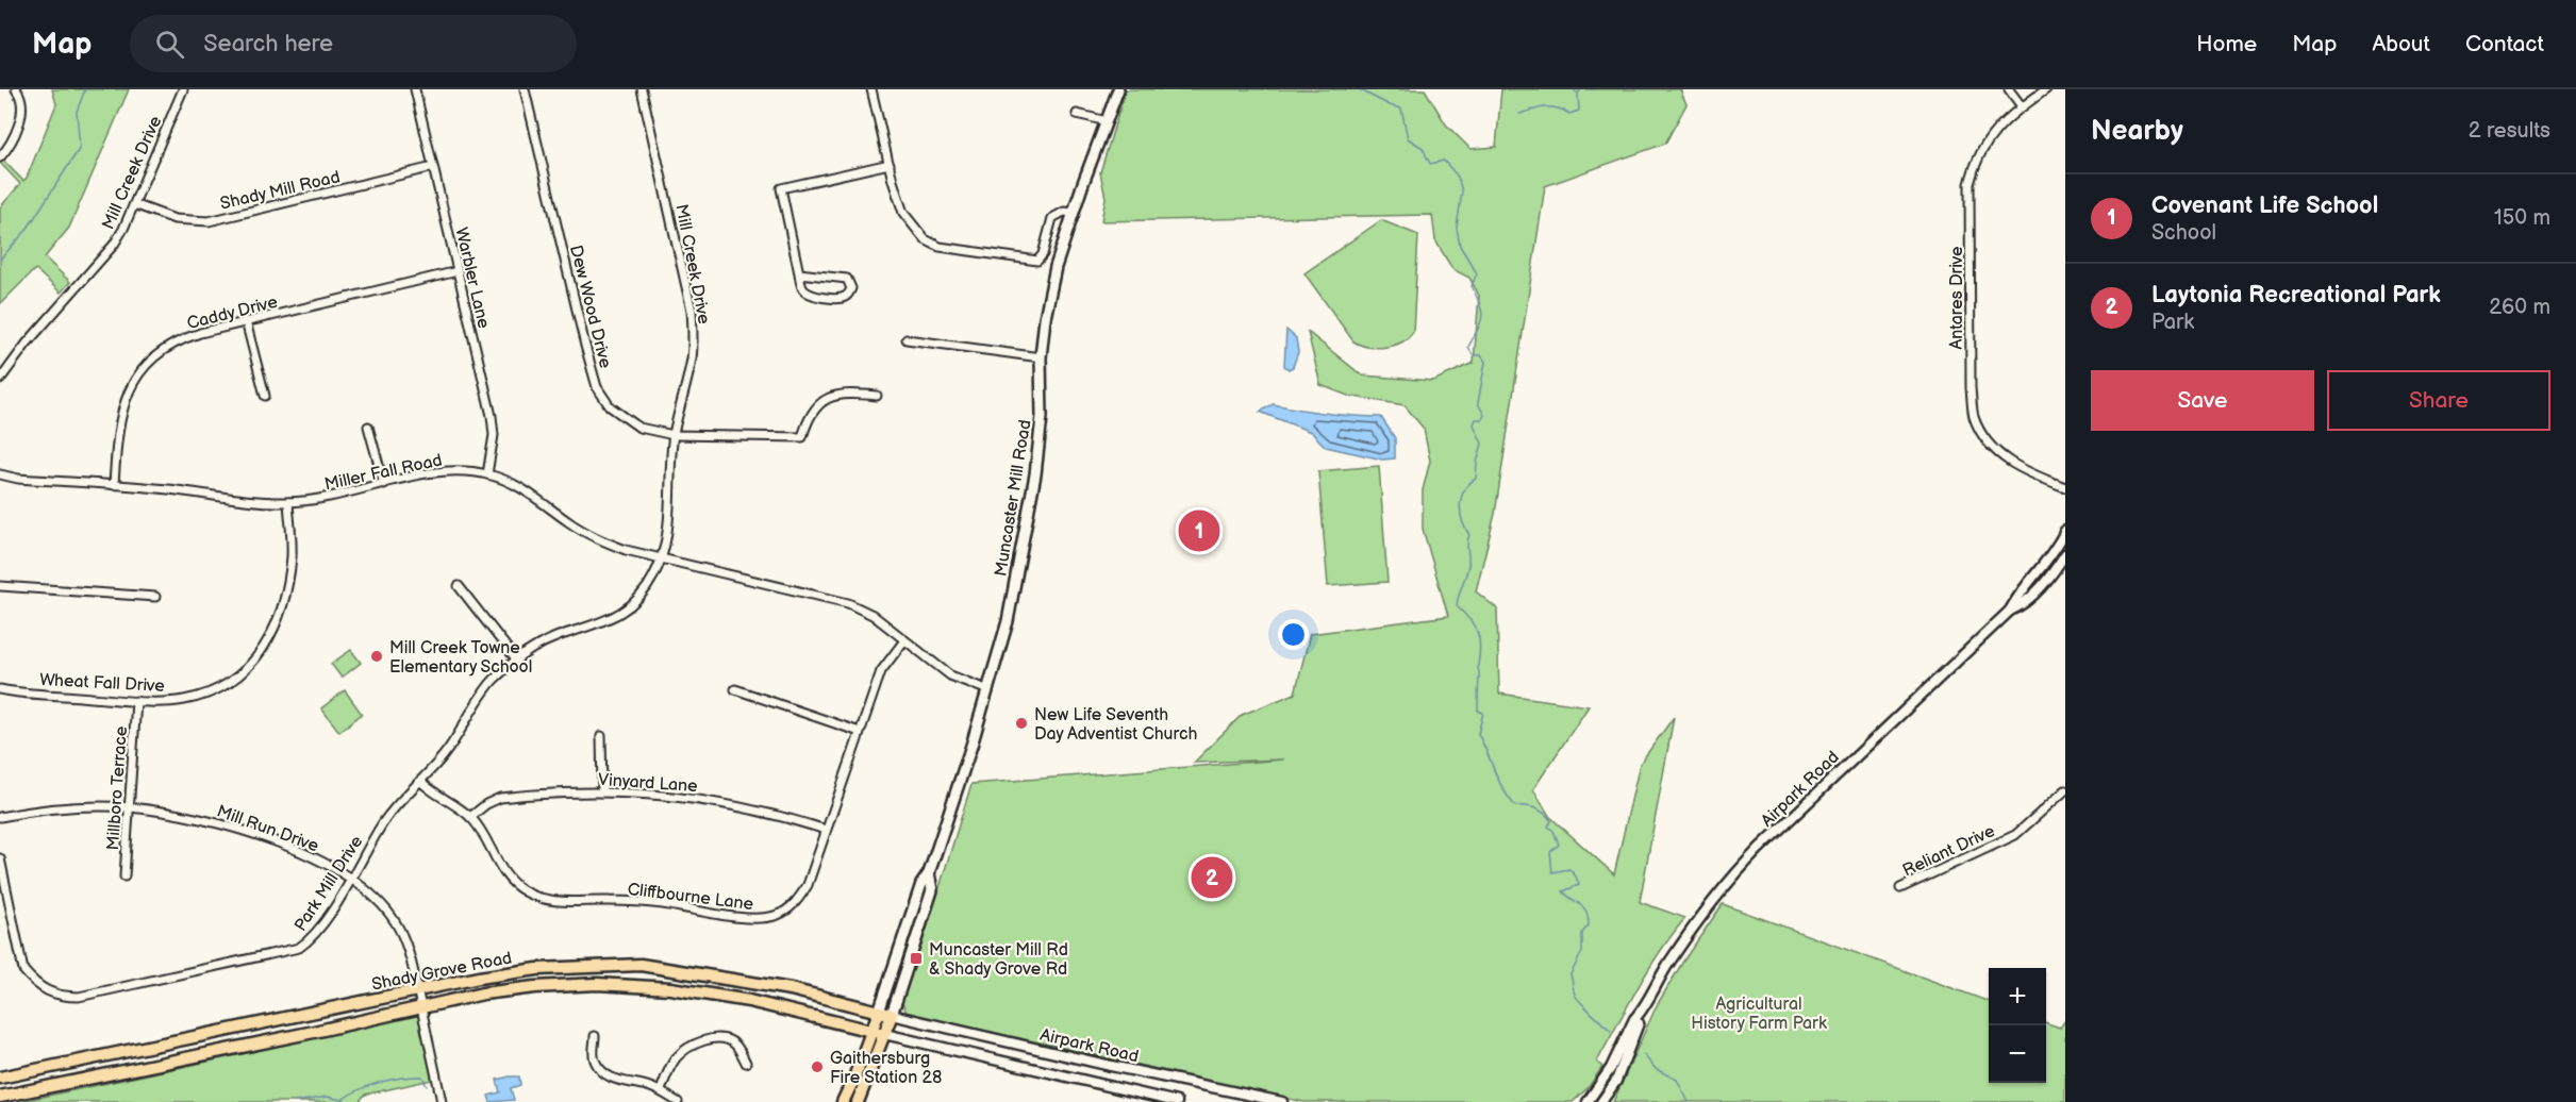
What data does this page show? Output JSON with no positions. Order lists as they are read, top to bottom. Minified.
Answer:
{"streets":{"main road":["Muncaster Mill Road","Shady Grove Road"],"street":["Mill Creek Drive","Shady Mill Road","Warbler Lane","Antares Drive","Dew Wood Drive","Caddy Drive","Miller Fall Road","Wheat Fall Drive","Vinyard Lane","Millboro Terrace","Airpark Road","Mill Run Drive","Reliant Drive","Park Mill Drive","Cliffbourne Lane"]},"crossings":[["Mill Creek Drive","Shady Mill Road"],["Mill Creek Drive","Dew Wood Drive"],["Mill Creek Drive","Miller Fall Road"],["Mill Creek Drive","Park Mill Drive"],["Shady Mill Road","Warbler Lane"],["Warbler Lane","Caddy Drive"],["Warbler Lane","Miller Fall Road"],["Caddy Drive","Miller Fall Road"],["Miller Fall Road","Muncaster Mill Road"],["Miller Fall Road","Wheat Fall Drive"],["Miller Fall Road","Park Mill Drive"],["Miller Fall Road","Cliffbourne Lane"],["Muncaster Mill Road","Airpark Road"],["Muncaster Mill Road","Shady Grove Road"],["Wheat Fall Drive","Millboro Terrace"],["Vinyard Lane","Cliffbourne Lane"],["Millboro Terrace","Mill Run Drive"],["Airpark Road","Shady Grove Road"],["Mill Run Drive","Park Mill Drive"],["Mill Run Drive","Shady Grove Road"],["Park Mill Drive","Cliffbourne Lane"]],"parks":["Agricultural History Farm Park"],"places":{"other":["Mill Creek Towne Elementary School","New Life Seventh Day Adventist Church","Gaithersburg Fire Station 28"],"transit":["Muncaster Mill Rd & Shady Grove Rd"]},"page":{"header":"Map","search":"Search here","nav":["Home","Map","About","Contact"],"heading":["Nearby","2 results"],"list":[{"mark":"1","name":"Covenant Life School","note":"School","value":"150 m"},{"mark":"2","name":"Laytonia Recreational Park","note":"Park","value":"260 m"}],"buttons":["Save","Share"],"pins":["1","2"],"map_buttons":["+","−"]}}
